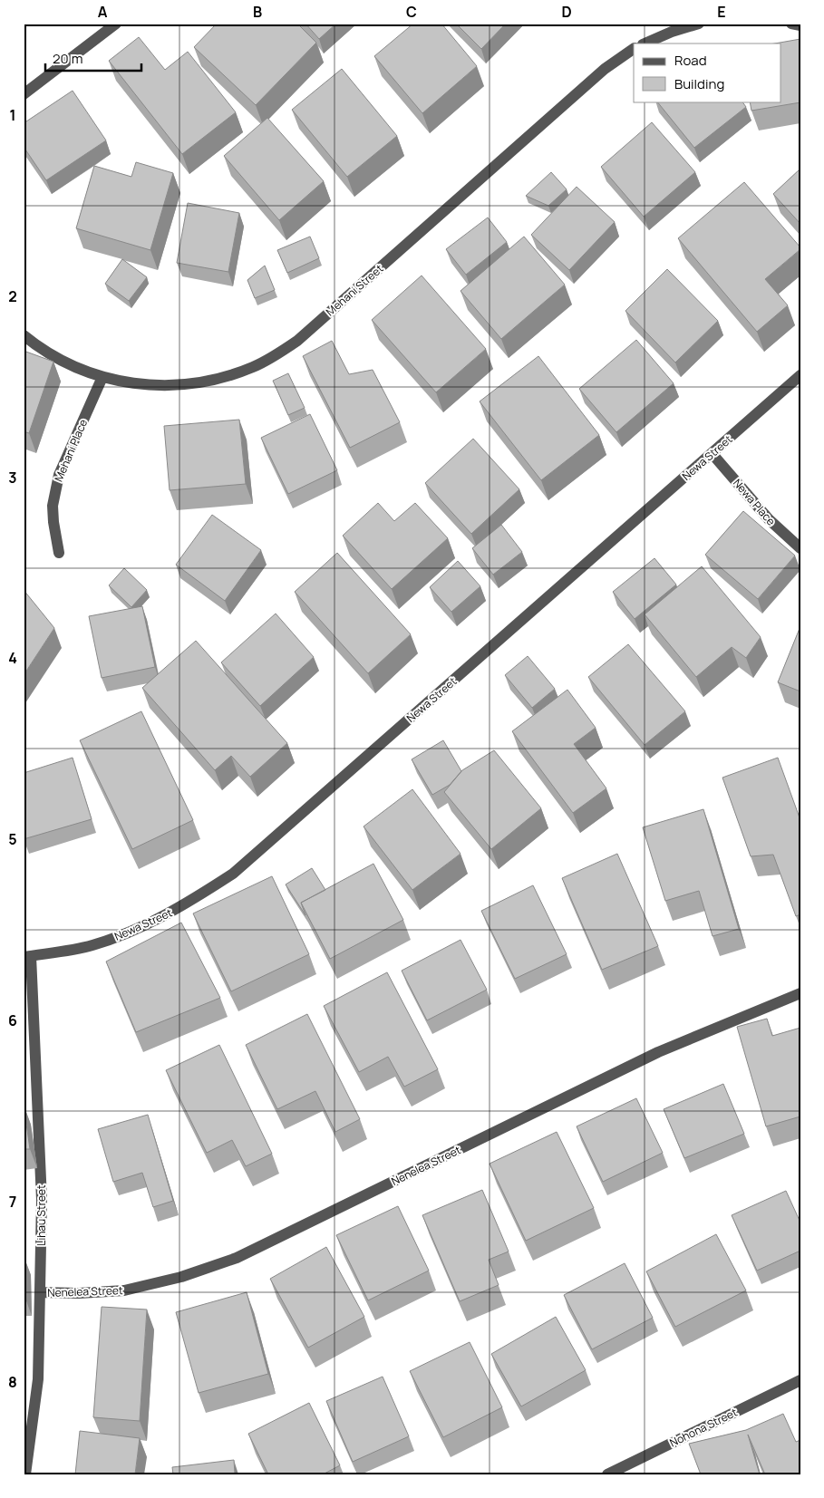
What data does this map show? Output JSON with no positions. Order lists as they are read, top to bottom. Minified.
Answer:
{"streets":{"street":["Mehani Street","Mehani Place","Newa Street","Newa Place","Nenelea Street","Lihau Street","Nohona Street"]},"crossings":[["Mehani Street","Mehani Place"],["Newa Street","Newa Place"],["Newa Street","Lihau Street"],["Nenelea Street","Lihau Street"]],"legend":["Road","Building"],"scale_bar":"20 m","grid":{"columns":["A","B","C","D","E"],"rows":["1","2","3","4","5","6","7","8"]}}
